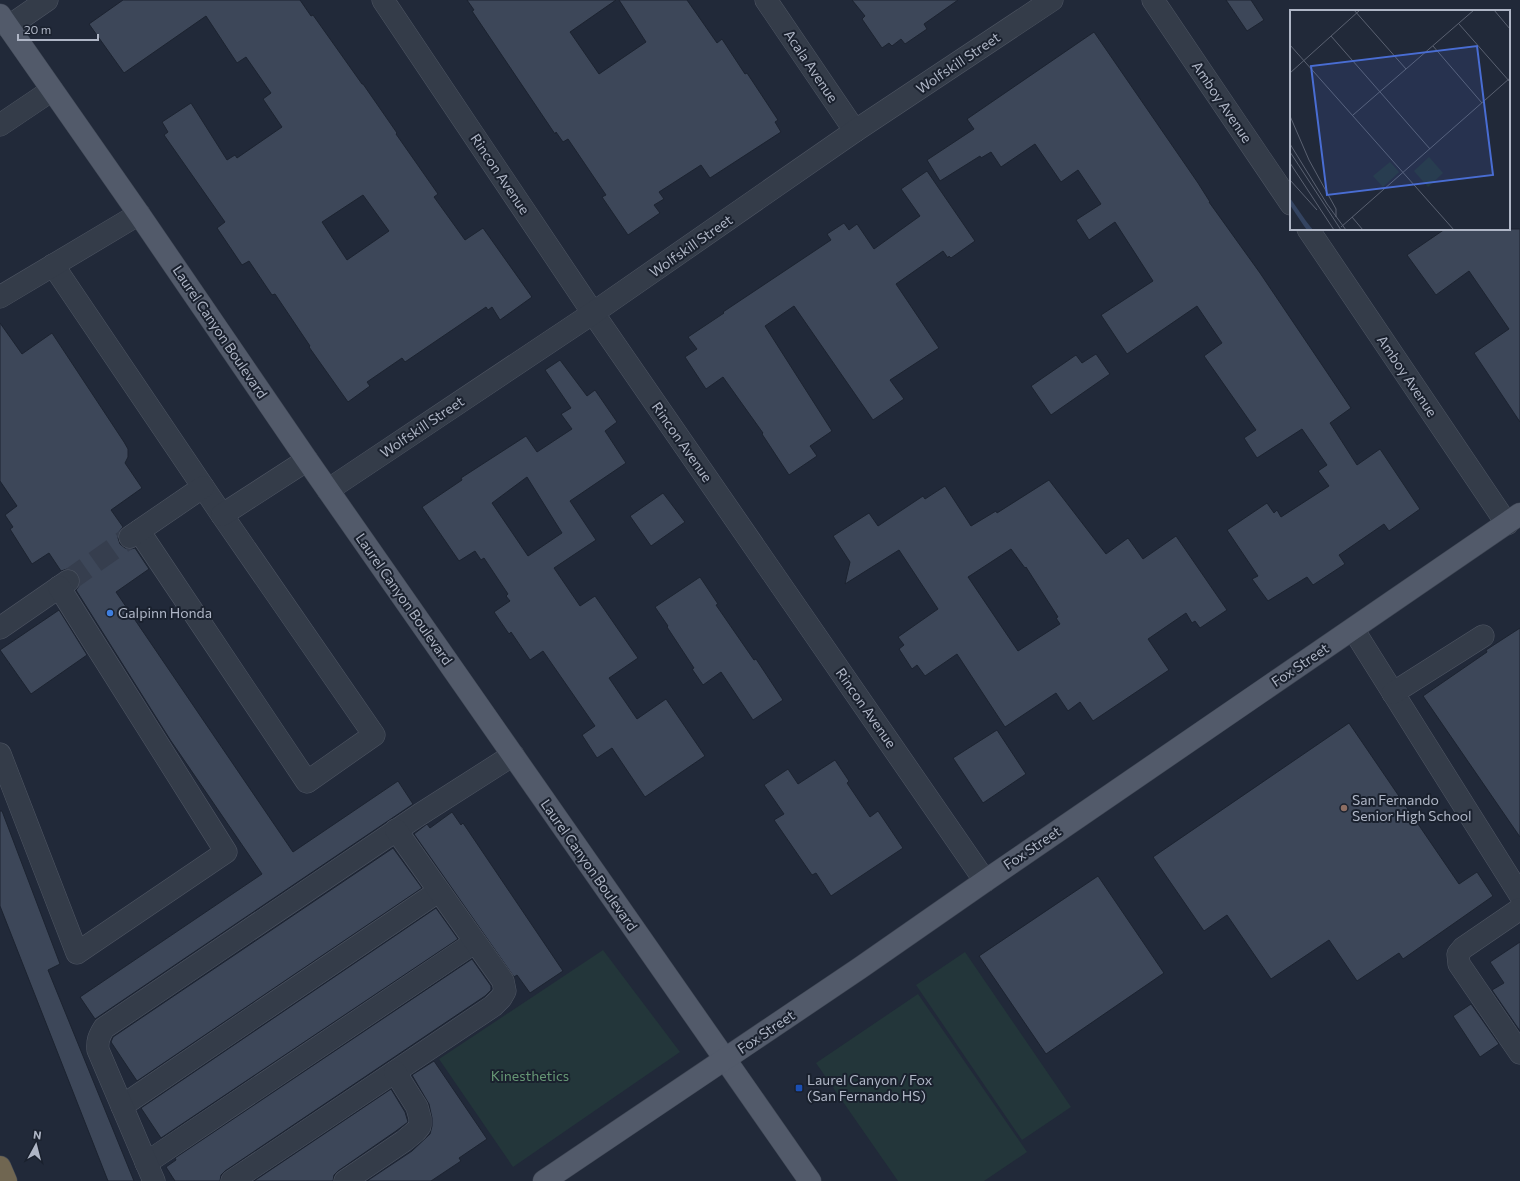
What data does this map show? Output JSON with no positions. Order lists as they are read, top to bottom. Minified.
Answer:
{"streets":{"main road":["Laurel Canyon Boulevard","Fox Street"],"street":["Wolfskill Street","Acala Avenue","Amboy Avenue","Rincon Avenue"]},"crossings":[["Wolfskill Street","Acala Avenue"],["Wolfskill Street","Rincon Avenue"],["Wolfskill Street","Laurel Canyon Boulevard"],["Amboy Avenue","Fox Street"],["Rincon Avenue","Fox Street"],["Laurel Canyon Boulevard","Fox Street"]],"parks":["Kinesthetics"],"places":{"other":["Galpinn Honda","San Fernando Senior High School"],"transit":["Laurel Canyon / Fox (San Fernando HS)"]},"scale_bar":"20 m","north":"top"}
